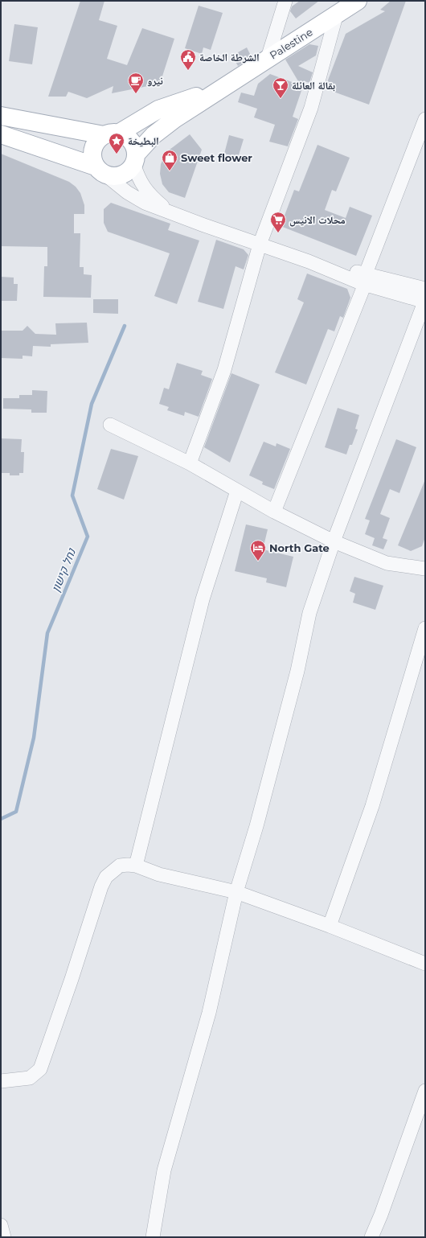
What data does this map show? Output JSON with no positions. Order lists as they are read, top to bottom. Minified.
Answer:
{"streets":{"main road":["Palestine"]},"water":["נחל קישון"],"places":{"public building":["الشرطة الخاصة"],"cafe":["نيرو"],"bar":["بقالة العائلة"],"place":["البطيخة"],"shop":["Sweet flower"],"supermarket":["محلات الانيس"],"hotel":["North Gate"]}}
